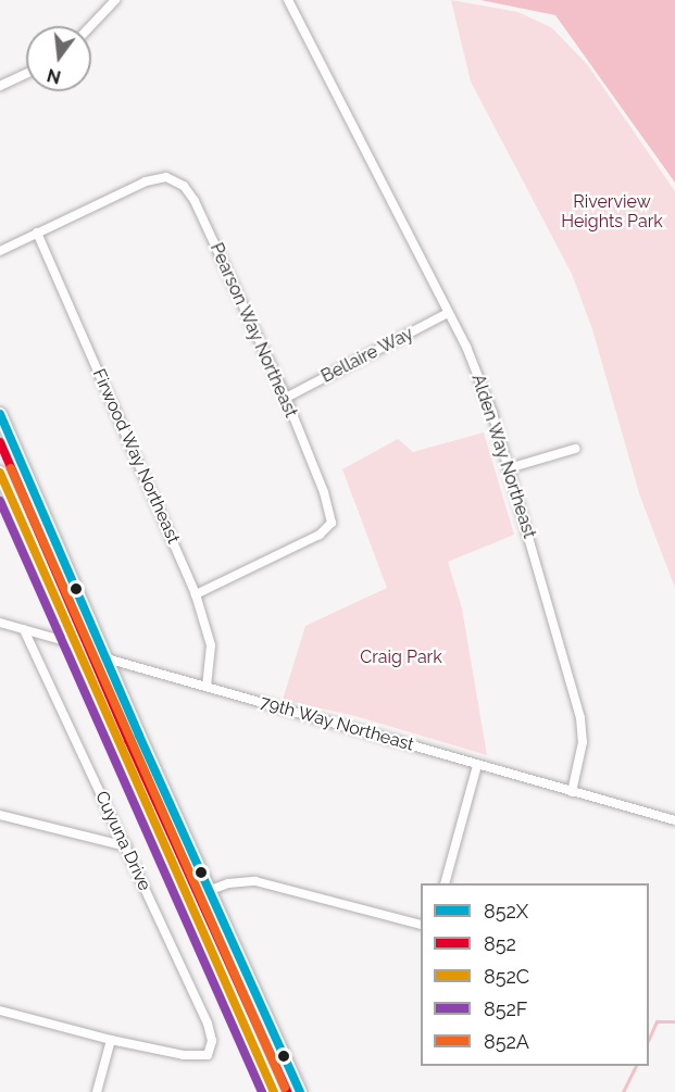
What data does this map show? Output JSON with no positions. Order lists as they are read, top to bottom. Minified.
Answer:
{"streets":{"street":["Pearson Way Northeast","Bellaire Way","Firwood Way Northeast","Alden Way Northeast","79th Way Northeast","Cuyuna Drive"]},"crossings":[["Pearson Way Northeast","Bellaire Way"],["Pearson Way Northeast","Firwood Way Northeast"],["Bellaire Way","Alden Way Northeast"],["Firwood Way Northeast","79th Way Northeast"],["Alden Way Northeast","79th Way Northeast"],["79th Way Northeast","Cuyuna Drive"]],"parks":["Riverview Heights Park","Craig Park"],"lines":["transit line 852X","transit line 852","transit line 852A","transit line 852C","transit line 852F"],"legend":["852X","852","852C","852F","852A"],"north":"bottom"}
